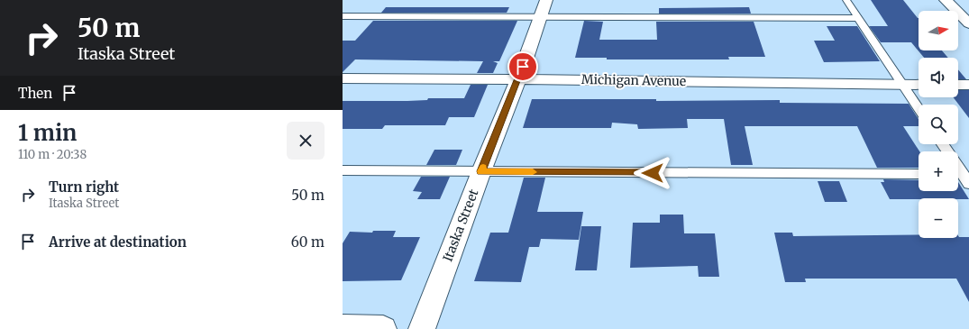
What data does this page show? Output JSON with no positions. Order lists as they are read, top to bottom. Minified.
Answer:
{"streets":{"street":["Michigan Avenue","Itaska Street"]},"crossings":[["Michigan Avenue","Itaska Street"]],"north":"right","page":{"turn":["50 m","Itaska Street"],"map_buttons":["+","−"],"then":"Then","heading":["1 min","110 m · 20:38"],"list":[{"name":"Turn right","note":"Itaska Street","value":"50 m"},{"name":"Arrive at destination","value":"60 m"}]}}
